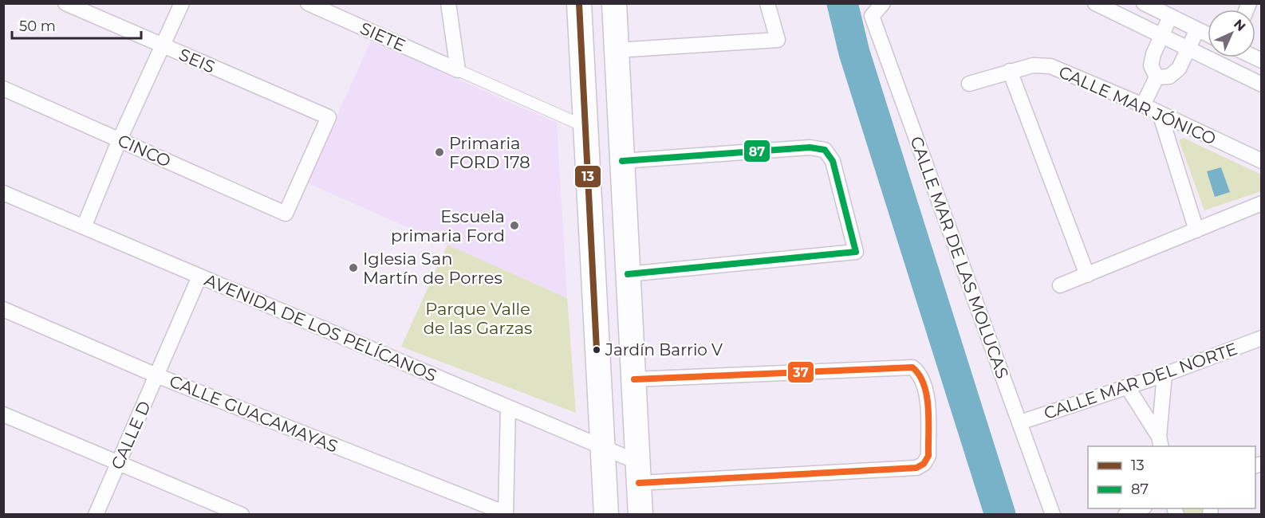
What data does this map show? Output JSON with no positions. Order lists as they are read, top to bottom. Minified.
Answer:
{"streets":{"street":["SIETE","SEIS","CALLE MAR JÓNICO","CINCO","CALLE MAR DE LAS MOLUCAS","AVENIDA DE LOS PELÍCANOS","CALLE MAR DEL NORTE","CALLE GUACAMAYAS","CALLE D"]},"crossings":[["SEIS","CINCO"],["CALLE MAR DE LAS MOLUCAS","CALLE MAR DEL NORTE"],["AVENIDA DE LOS PELÍCANOS","CALLE D"],["CALLE GUACAMAYAS","CALLE D"]],"parks":["Parque Valle de las Garzas"],"places":["Primaria FORD 178","Escuela primaria Ford","Iglesia San Martín de Porres","Jardín Barrio V"],"lines":["transit line 13","transit line 87","transit line 37"],"legend":["13","87"],"scale_bar":"50 m","north":"top right"}
